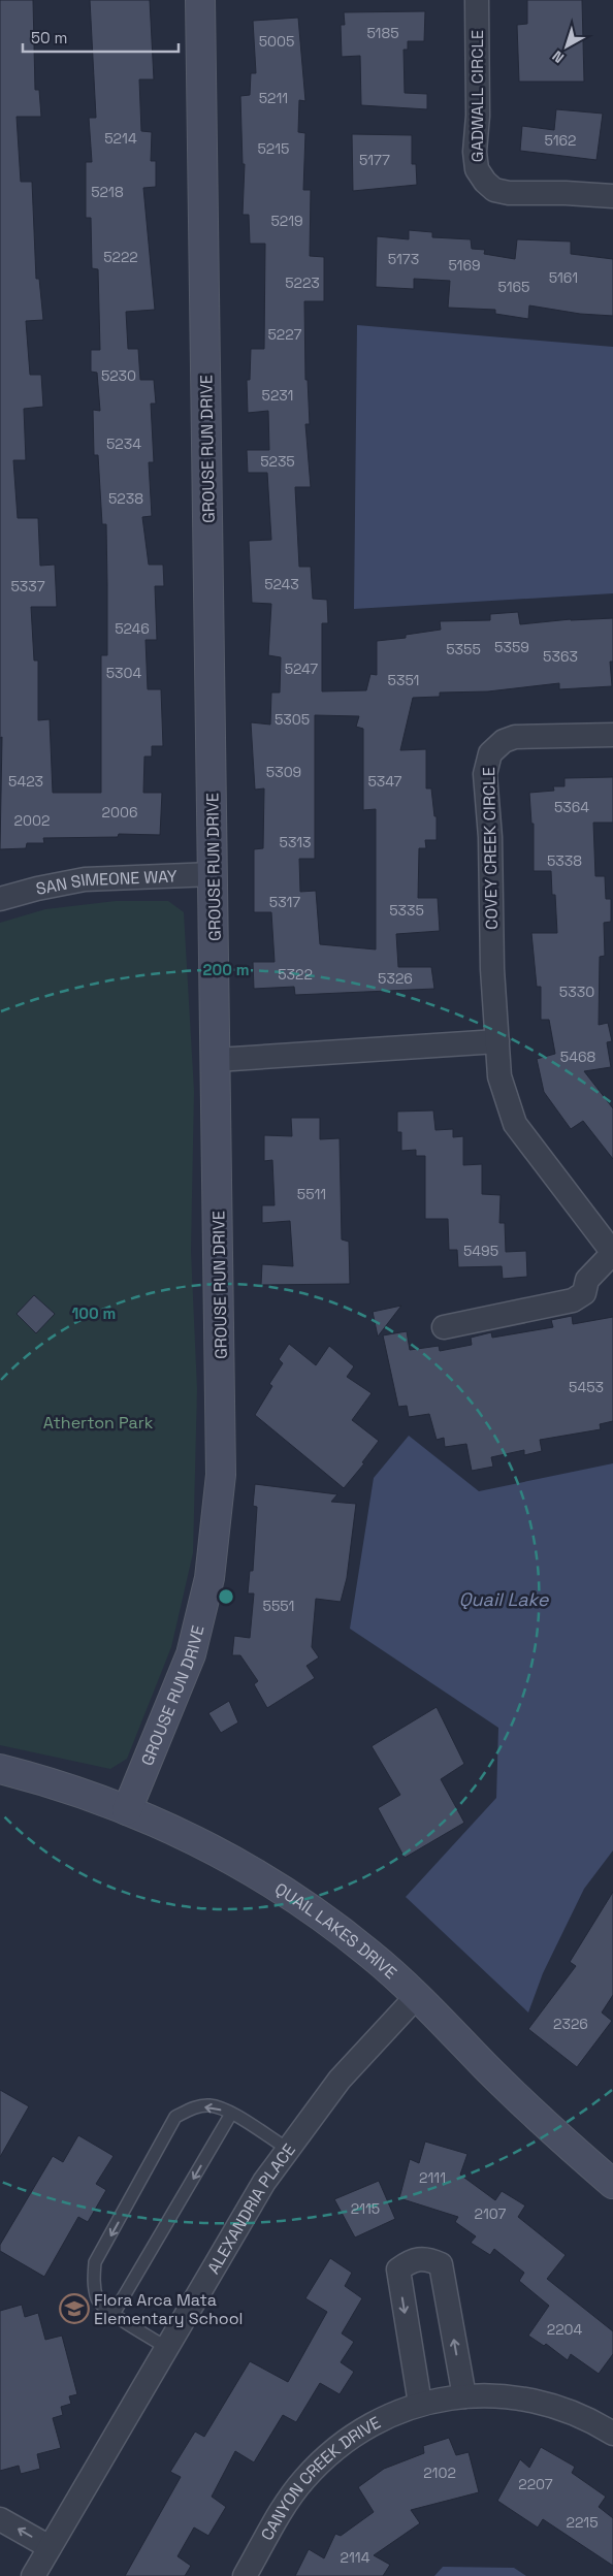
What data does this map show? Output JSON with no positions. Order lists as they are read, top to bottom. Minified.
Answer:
{"streets":{"street":["GADWALL CIRCLE","GROUSE RUN DRIVE","COVEY CREEK CIRCLE","SAN SIMEONE WAY","QUAIL LAKES DRIVE","ALEXANDRIA PLACE","CANYON CREEK DRIVE"]},"crossings":[["GROUSE RUN DRIVE","SAN SIMEONE WAY"],["GROUSE RUN DRIVE","QUAIL LAKES DRIVE"],["QUAIL LAKES DRIVE","ALEXANDRIA PLACE"]],"water":["Quail Lake"],"parks":["Atherton Park"],"places":{"school or university":["Flora Arca Mata Elementary School"]},"house_numbers":["5185","5005","5211","5214","5162","5215","5177","5218","5219","5222","5173","5169","5161","5223","5165","5227","5230","5231","5234","5235","5238","5243","5337","5246","5359","5355","5363","5247","5304","5351","5305","5309","5423","5347","5364","2006","2002","5313","5338","5317","5335","5322","5326","5330","5468","5511","5495","5453","5551","2326","2111","2115","2107","2204","2102","2207","2215","2114"],"scale_bar":"50 m","north":"bottom left","rings":["200 m","100 m"]}
